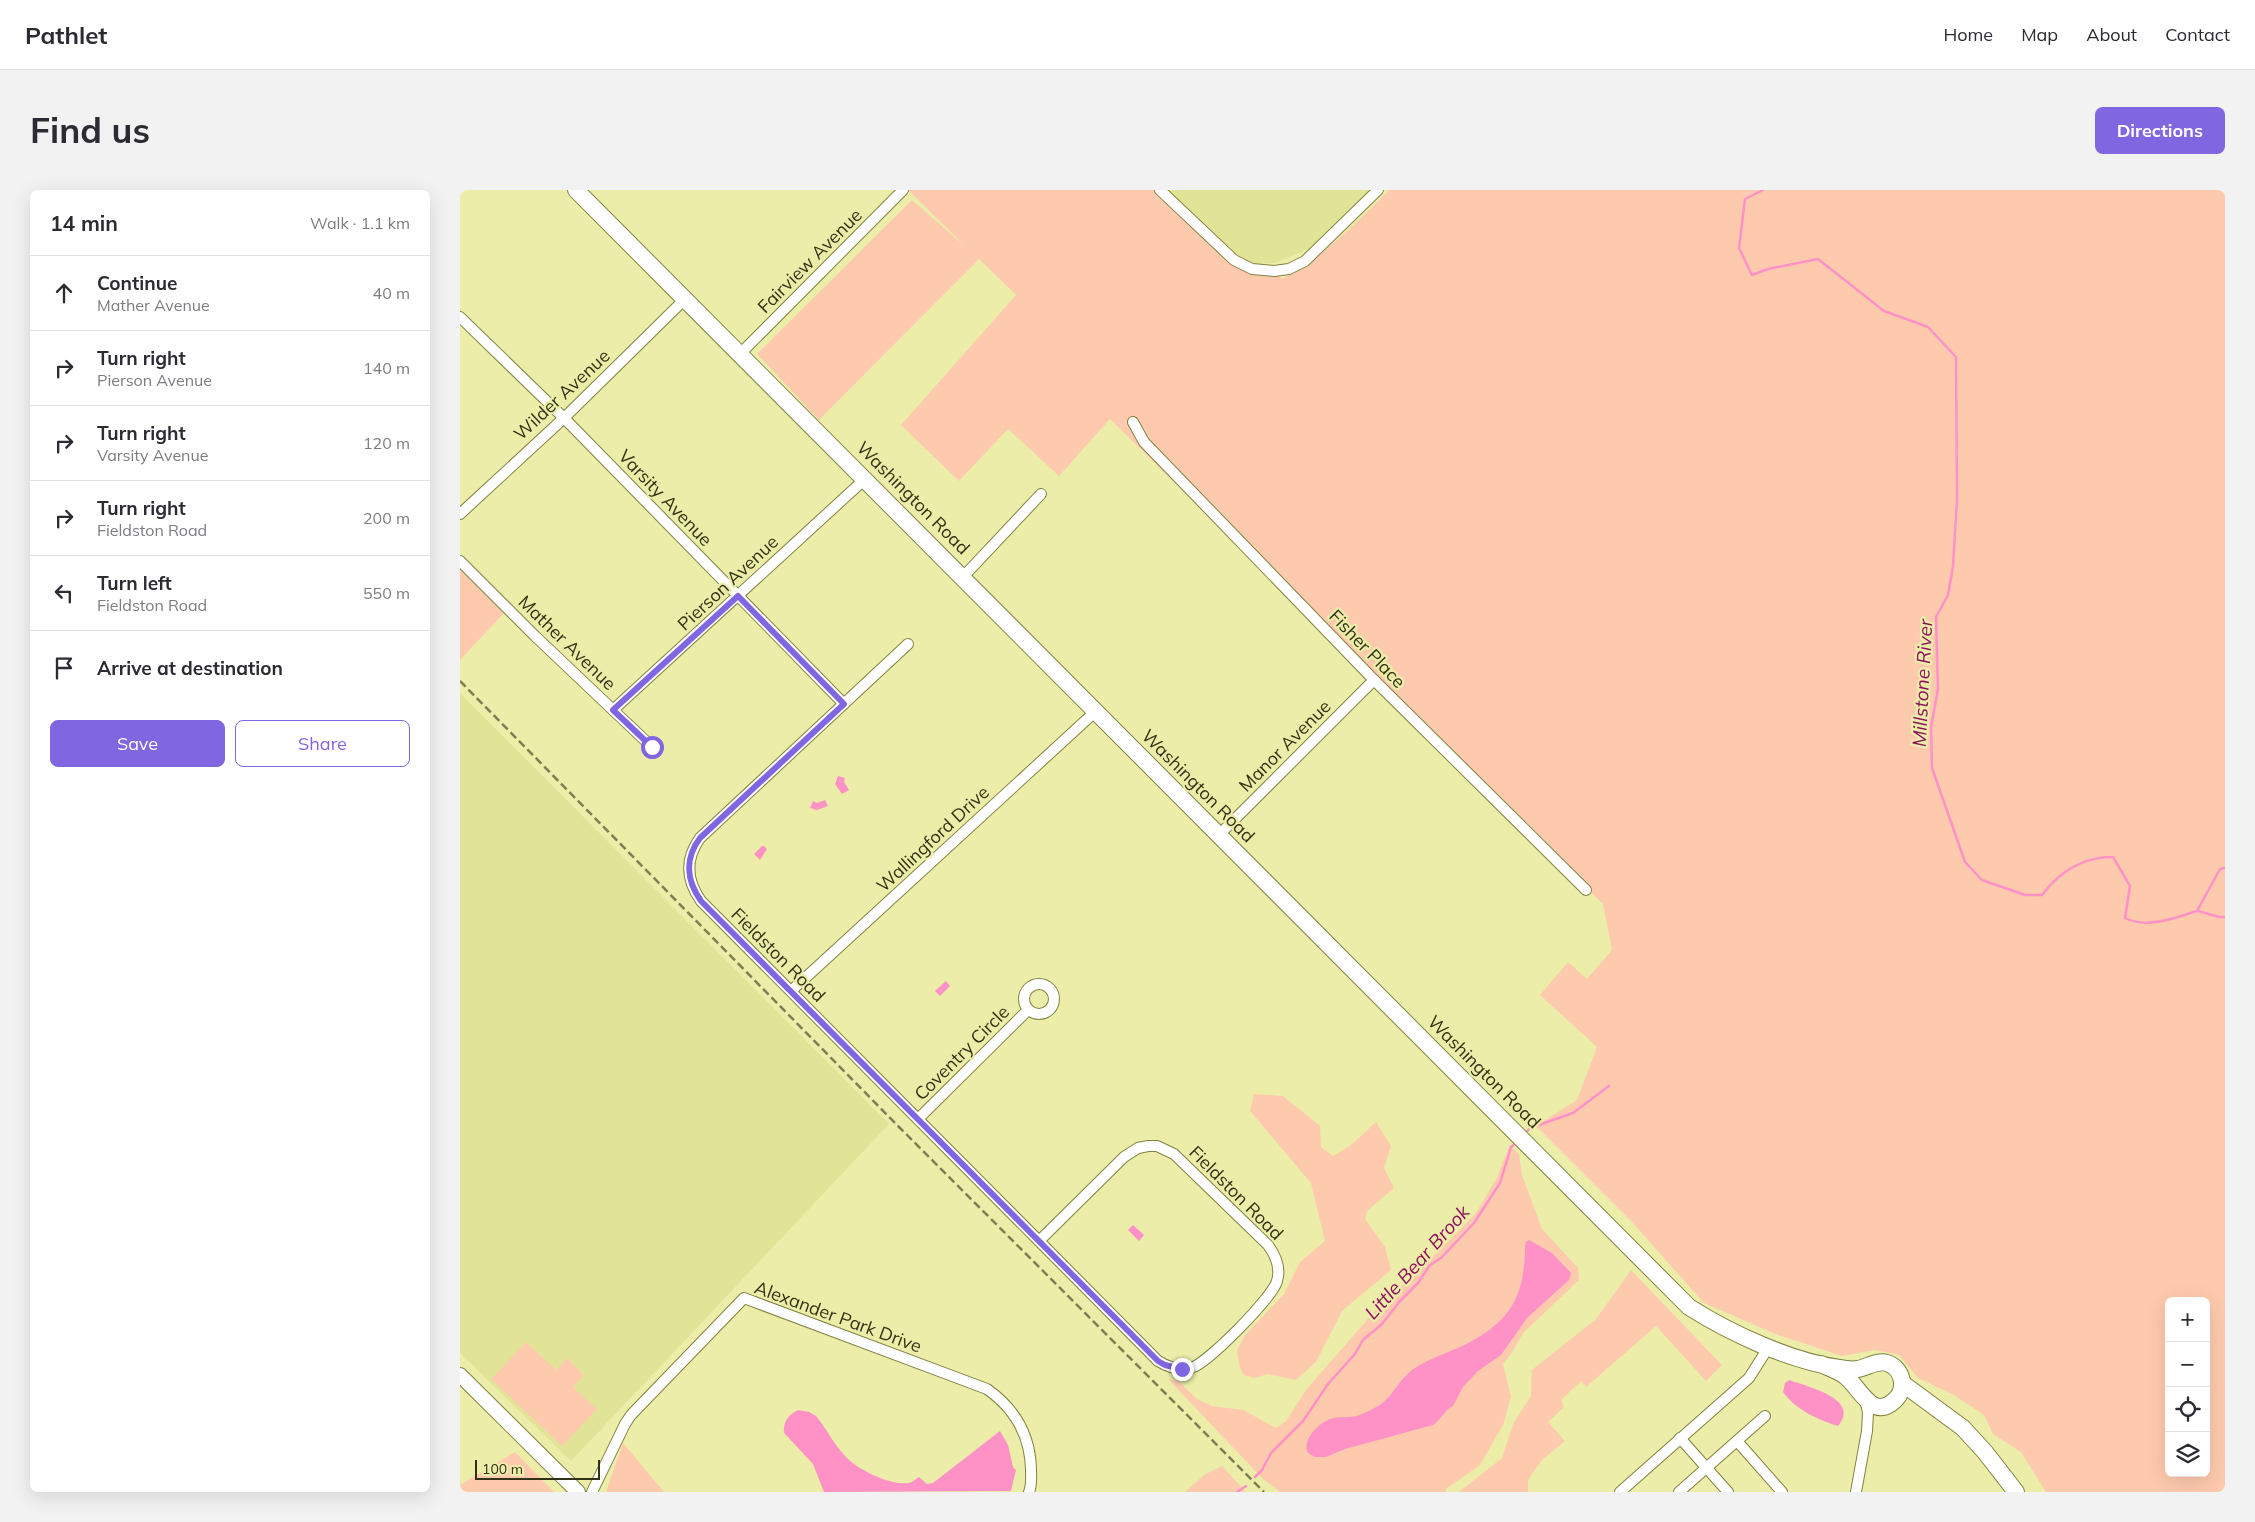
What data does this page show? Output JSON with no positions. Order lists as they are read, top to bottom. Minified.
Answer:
{"streets":{"main road":["Washington Road"],"street":["Fairview Avenue","Wilder Avenue","Varsity Avenue","Pierson Avenue","Mather Avenue","Fisher Place","Manor Avenue","Wallingford Drive","Fieldston Road","Coventry Circle","Alexander Park Drive"]},"crossings":[["Fairview Avenue","Washington Road"],["Wilder Avenue","Varsity Avenue"],["Wilder Avenue","Washington Road"],["Varsity Avenue","Pierson Avenue"],["Varsity Avenue","Fieldston Road"],["Washington Road","Pierson Avenue"],["Washington Road","Manor Avenue"],["Washington Road","Wallingford Drive"],["Pierson Avenue","Mather Avenue"],["Fisher Place","Manor Avenue"],["Wallingford Drive","Fieldston Road"],["Fieldston Road","Coventry Circle"]],"water":["Millstone River","Little Bear Brook"],"scale_bar":"100 m","page":{"header":"Pathlet","nav":["Home","Map","About","Contact"],"buttons":["Directions",["Save","Share"]],"title":"Find us","heading":["14 min","Walk · 1.1 km"],"list":[["Continue","Mather Avenue","40 m"],["Turn right","Pierson Avenue","140 m"],["Turn right","Varsity Avenue","120 m"],["Turn right","Fieldston Road","200 m"],["Turn left","Fieldston Road","550 m"],"Arrive at destination"],"map_buttons":["+","−"],"scale":"100 m"}}
